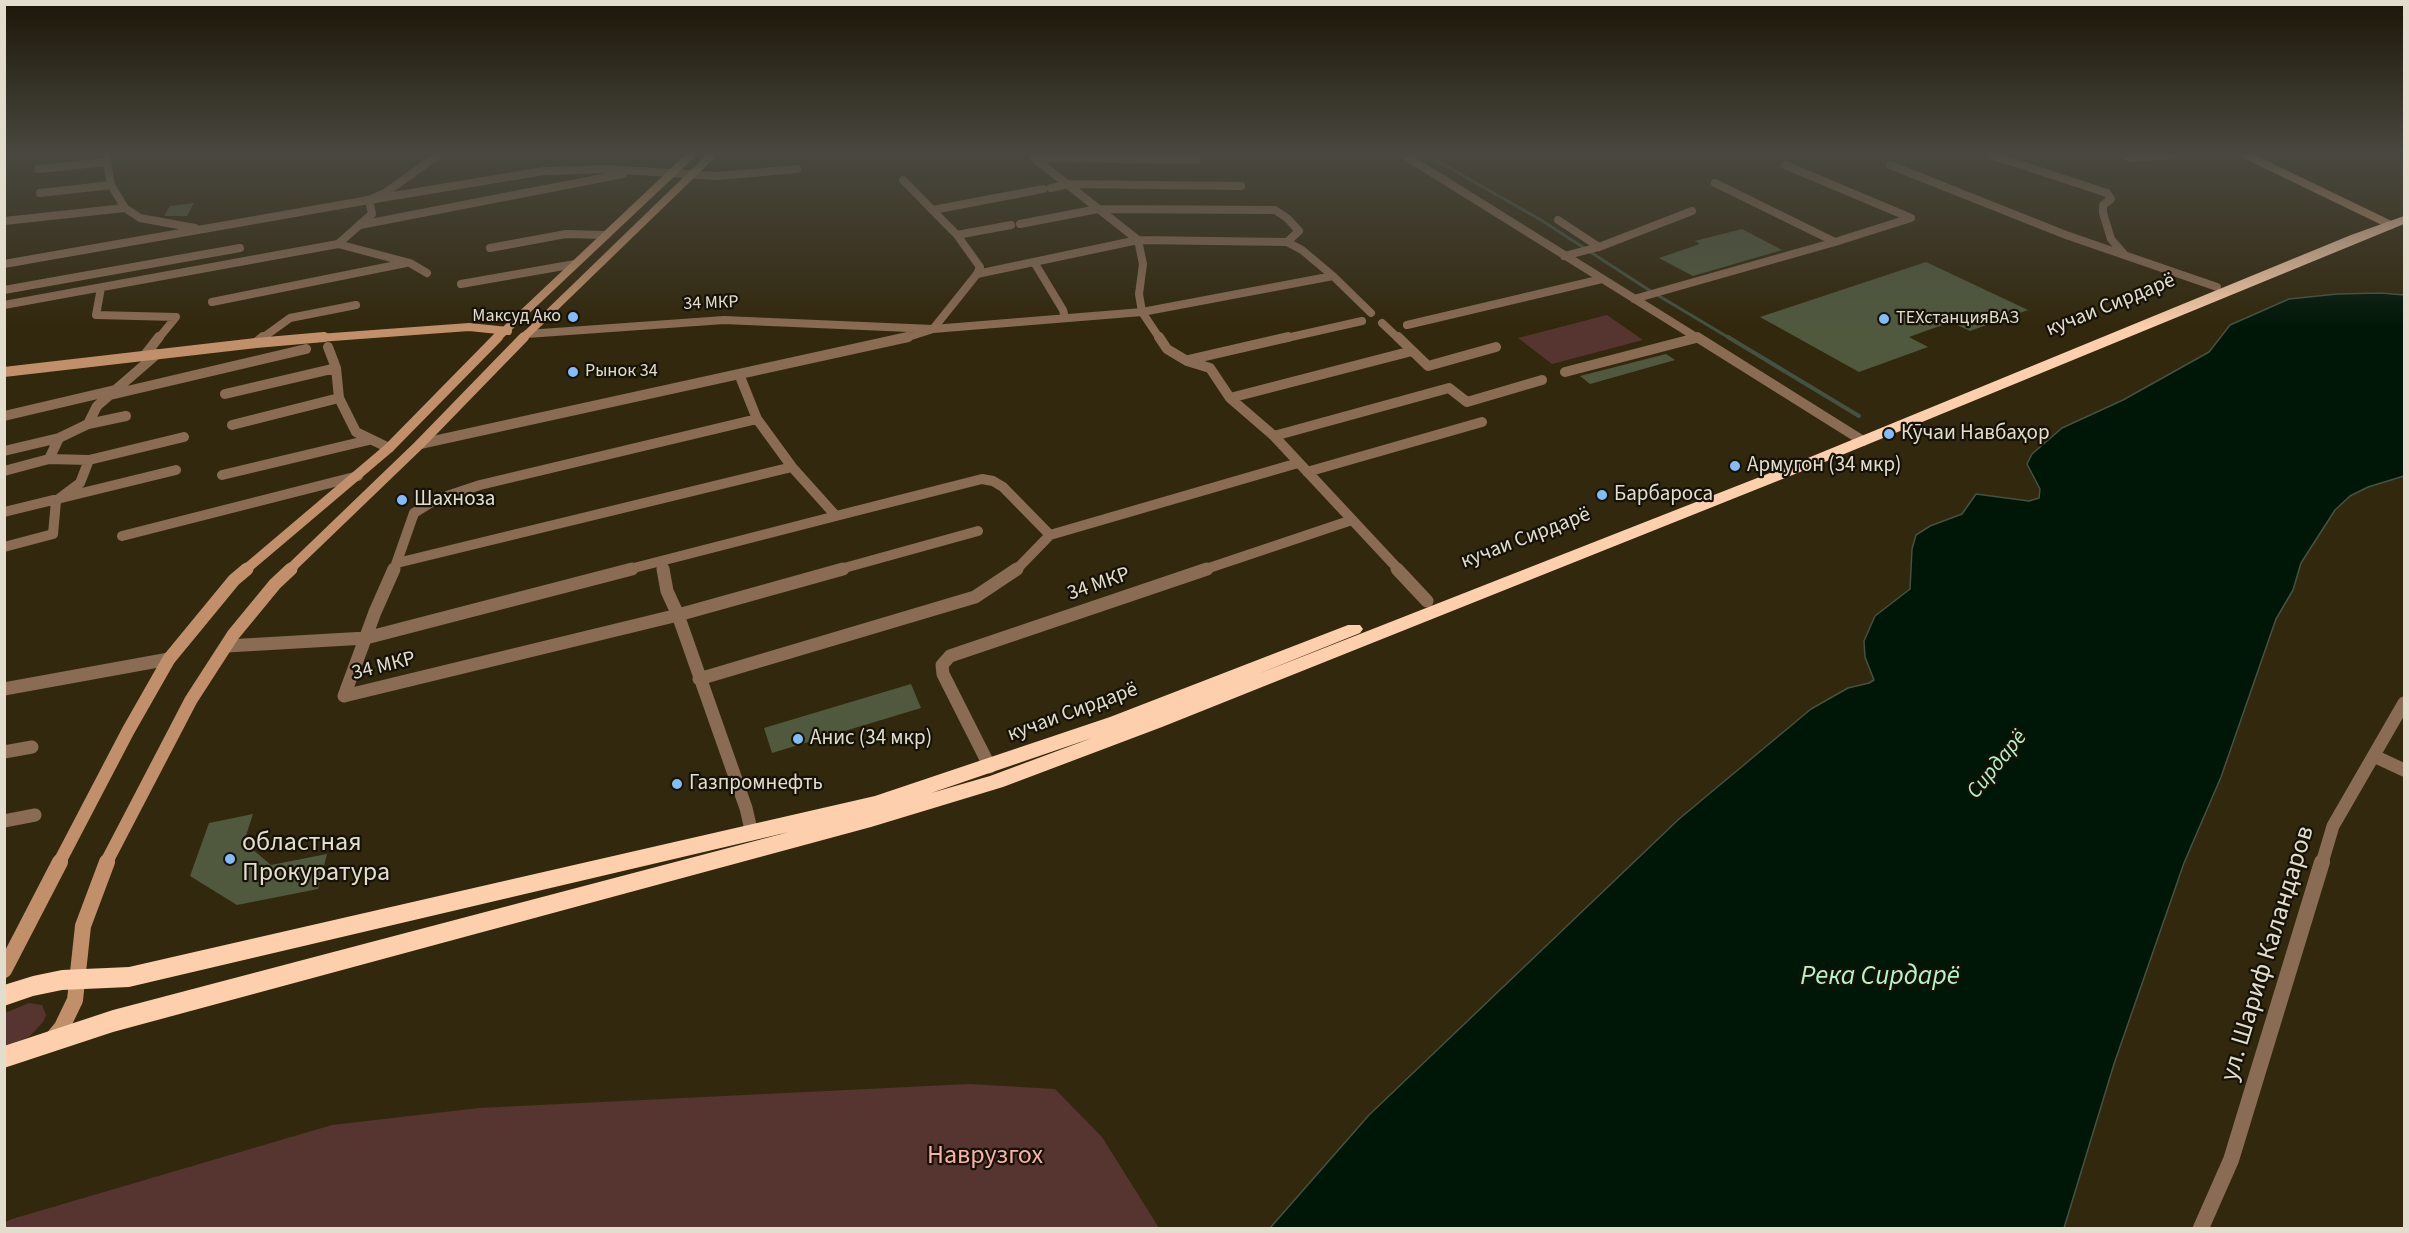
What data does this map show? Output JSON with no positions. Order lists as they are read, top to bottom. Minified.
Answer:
{"streets":{"highway":["кучаи Сирдарё"],"street":["34 МКР","ул. Шариф Каландаров"]},"crossings":[["34 МКР","кучаи Сирдарё"]],"water":["Сирдарё","Река Сирдарё"],"parks":["Наврузгох"],"places":["Максуд Ако","ТЕХстанцияВАЗ","Рынок 34","Кӯчаи Навбаҳор","Армугон (34 мкр)","Барбароса","Шахноза","Анис (34 мкр)","Газпромнефть","областная Прокуратура"]}
